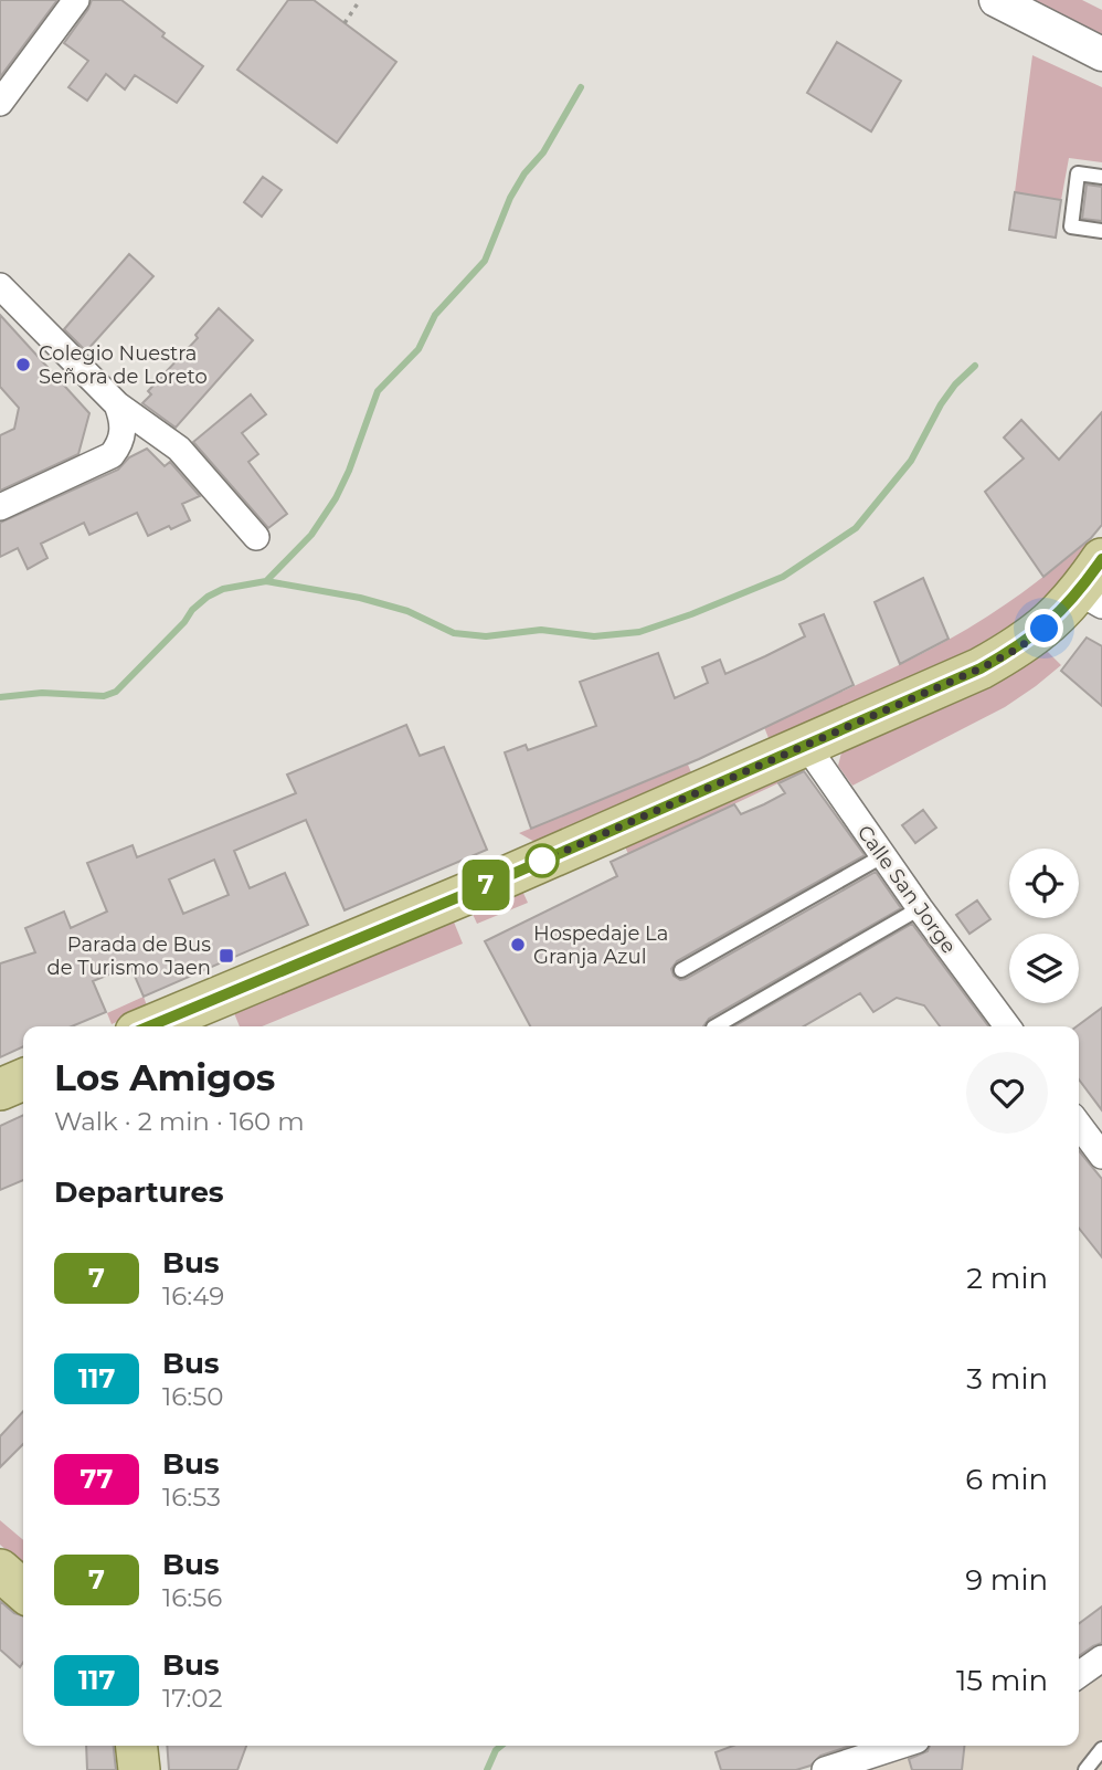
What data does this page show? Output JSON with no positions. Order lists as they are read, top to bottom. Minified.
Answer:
{"streets":{"street":["Calle San Jorge"]},"places":{"other":["Colegio Nuestra Señora de Loreto","Hospedaje La Granja Azul"],"transit":["Parada de Bus de Turismo Jaen"]},"lines":["bus line 7"],"page":{"on_map":"7","heading":[["Los Amigos","Walk · 2 min · 160 m"],"Departures"],"list":[{"mark":"7","name":"Bus","note":"16:49","value":"2 min"},{"mark":"117","name":"Bus","note":"16:50","value":"3 min"},{"mark":"77","name":"Bus","note":"16:53","value":"6 min"},{"mark":"7","name":"Bus","note":"16:56","value":"9 min"},{"mark":"117","name":"Bus","note":"17:02","value":"15 min"}]}}
